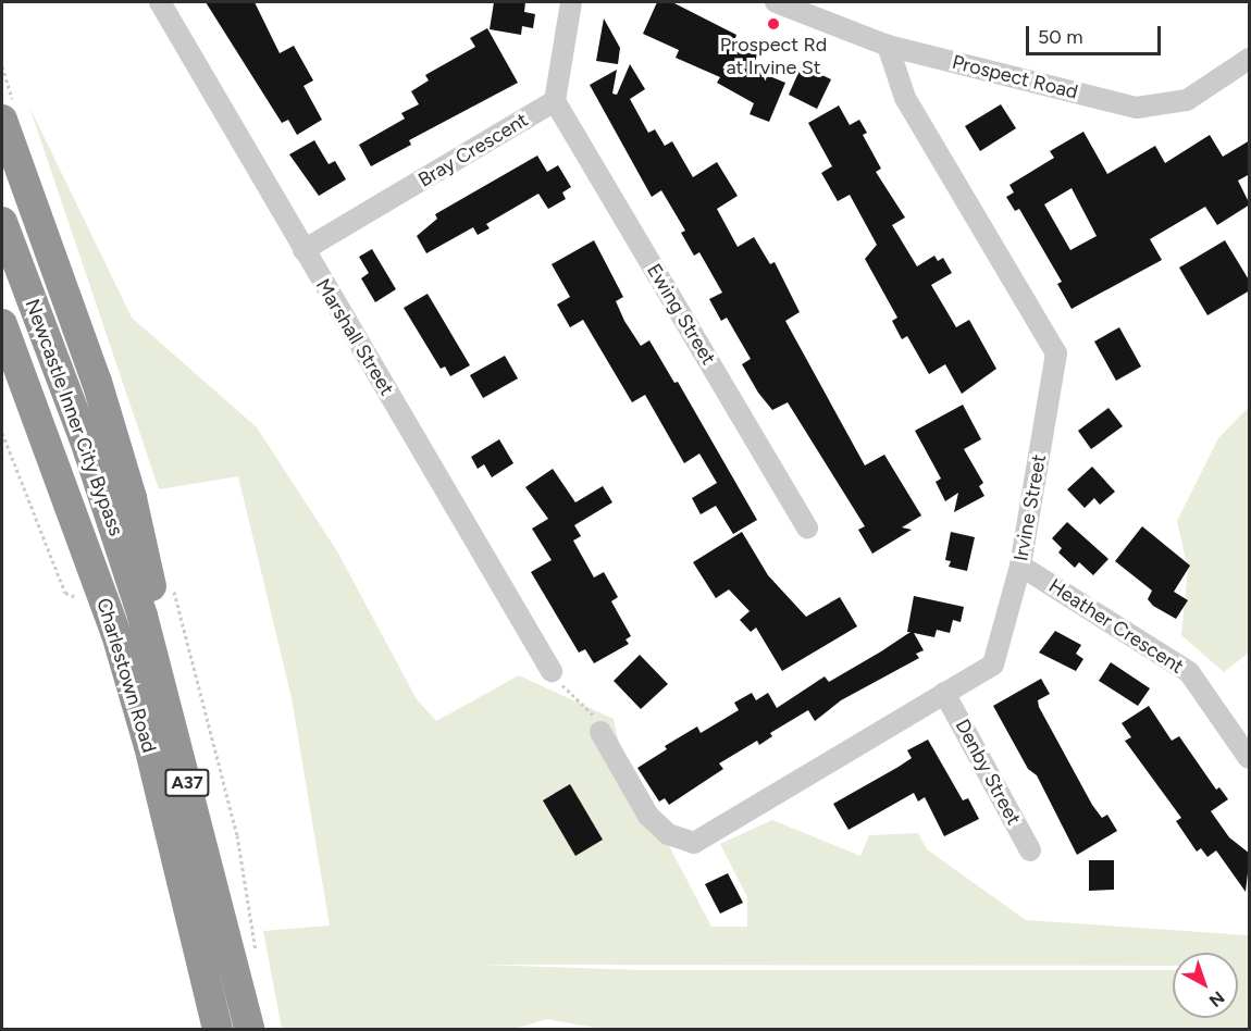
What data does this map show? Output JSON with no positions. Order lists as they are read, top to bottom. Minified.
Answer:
{"streets":{"highway":["Newcastle Inner City Bypass","Charlestown Road","A37"],"street":["Prospect Road","Bray Crescent","Ewing Street","Marshall Street","Irvine Street","Heather Crescent","Denby Street"]},"crossings":[["Prospect Road","Irvine Street"],["Bray Crescent","Ewing Street"],["Bray Crescent","Marshall Street"],["Newcastle Inner City Bypass","Charlestown Road"],["Irvine Street","Heather Crescent"],["Irvine Street","Denby Street"]],"places":["Prospect Rd at Irvine St"],"scale_bar":"50 m","north":"bottom right"}
